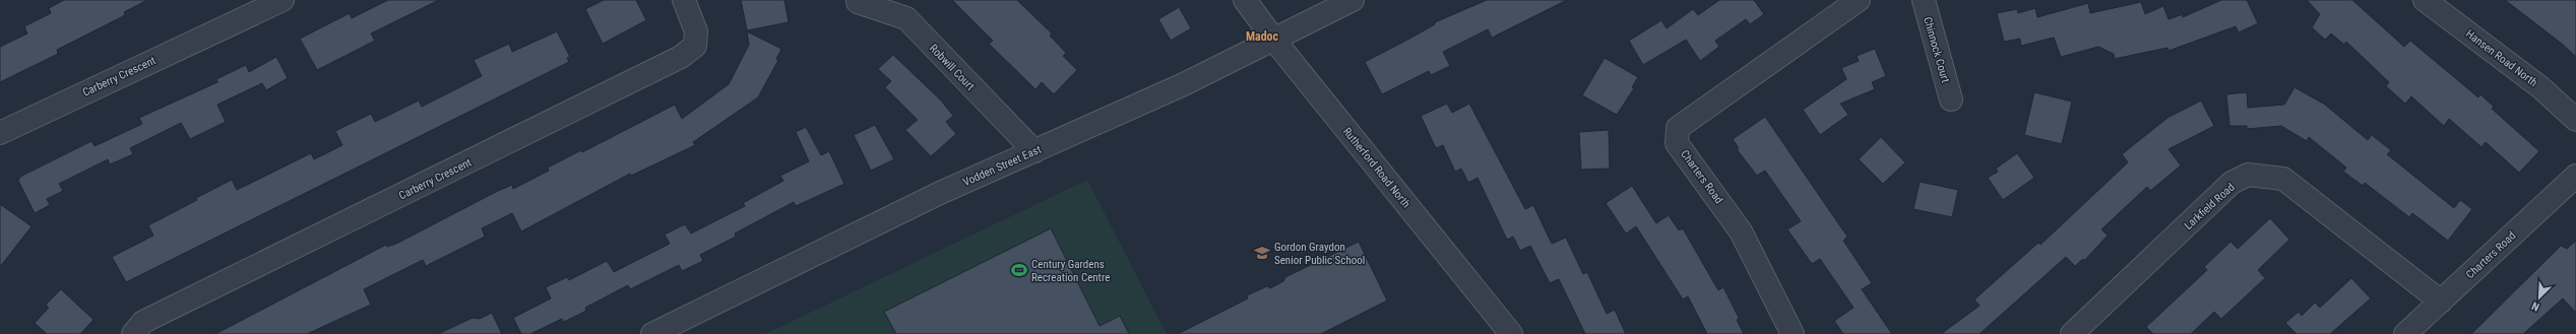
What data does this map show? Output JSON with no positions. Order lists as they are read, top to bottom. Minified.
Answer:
{"streets":{"street":["Chinnock Court","Hansen Road North","Robwill Court","Carberry Crescent","Vodden Street East","Rutherford Road North","Charters Road","Larkfield Road"]},"crossings":[["Robwill Court","Vodden Street East"],["Vodden Street East","Rutherford Road North"],["Charters Road","Larkfield Road"]],"districts":["Madoc"],"places":{"school or university":["Gordon Graydon Senior Public School"],"sports":["Century Gardens Recreation Centre"]},"north":"bottom left"}
